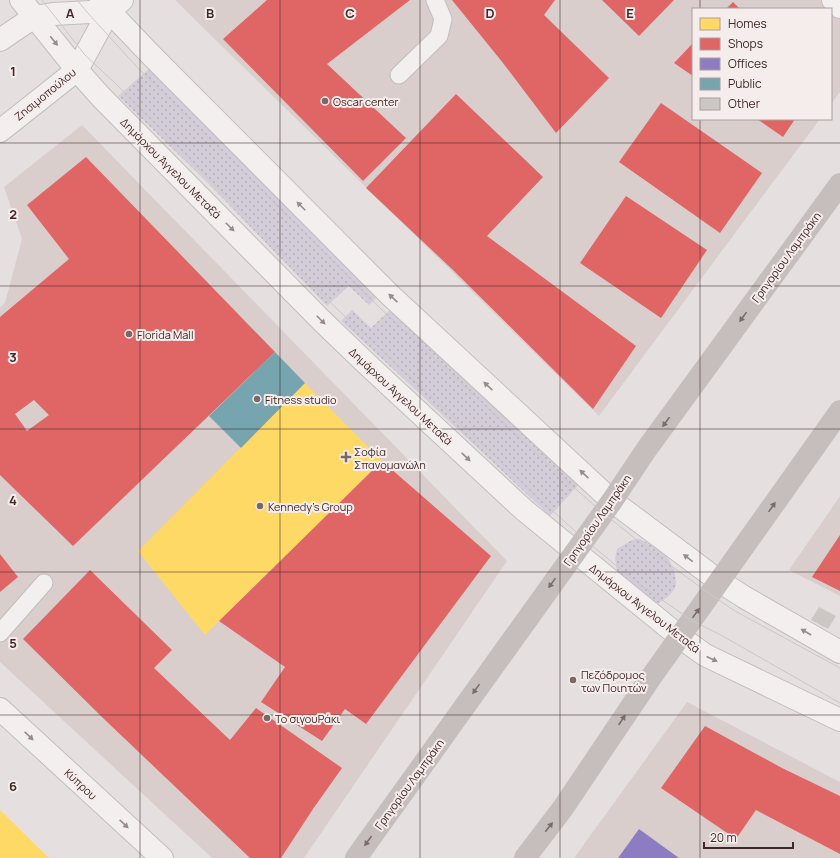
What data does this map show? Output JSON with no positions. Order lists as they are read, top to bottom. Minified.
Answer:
{"streets":{"main road":["Γρηγορίου Λαμπράκη"],"street":["Ζησιμοπούλου","Δημάρχου Άγγελου Μεταξά","Κύπρου"]},"crossings":[["Ζησιμοπούλου","Δημάρχου Άγγελου Μεταξά"],["Δημάρχου Άγγελου Μεταξά","Γρηγορίου Λαμπράκη"]],"one_way":["Κύπρου"],"places":{"other":["Oscar center","Florida Mall","Fitness studio","Kennedy's Group","Πεζόδρομος των Ποιητών","Το σιγουΡάκι"],"health":["Σοφία Σπανομανώλη"]},"legend":["Homes","Shops","Offices","Public","Other"],"scale_bar":"20 m","grid":{"columns":["A","B","C","D","E"],"rows":["1","2","3","4","5","6"]}}
